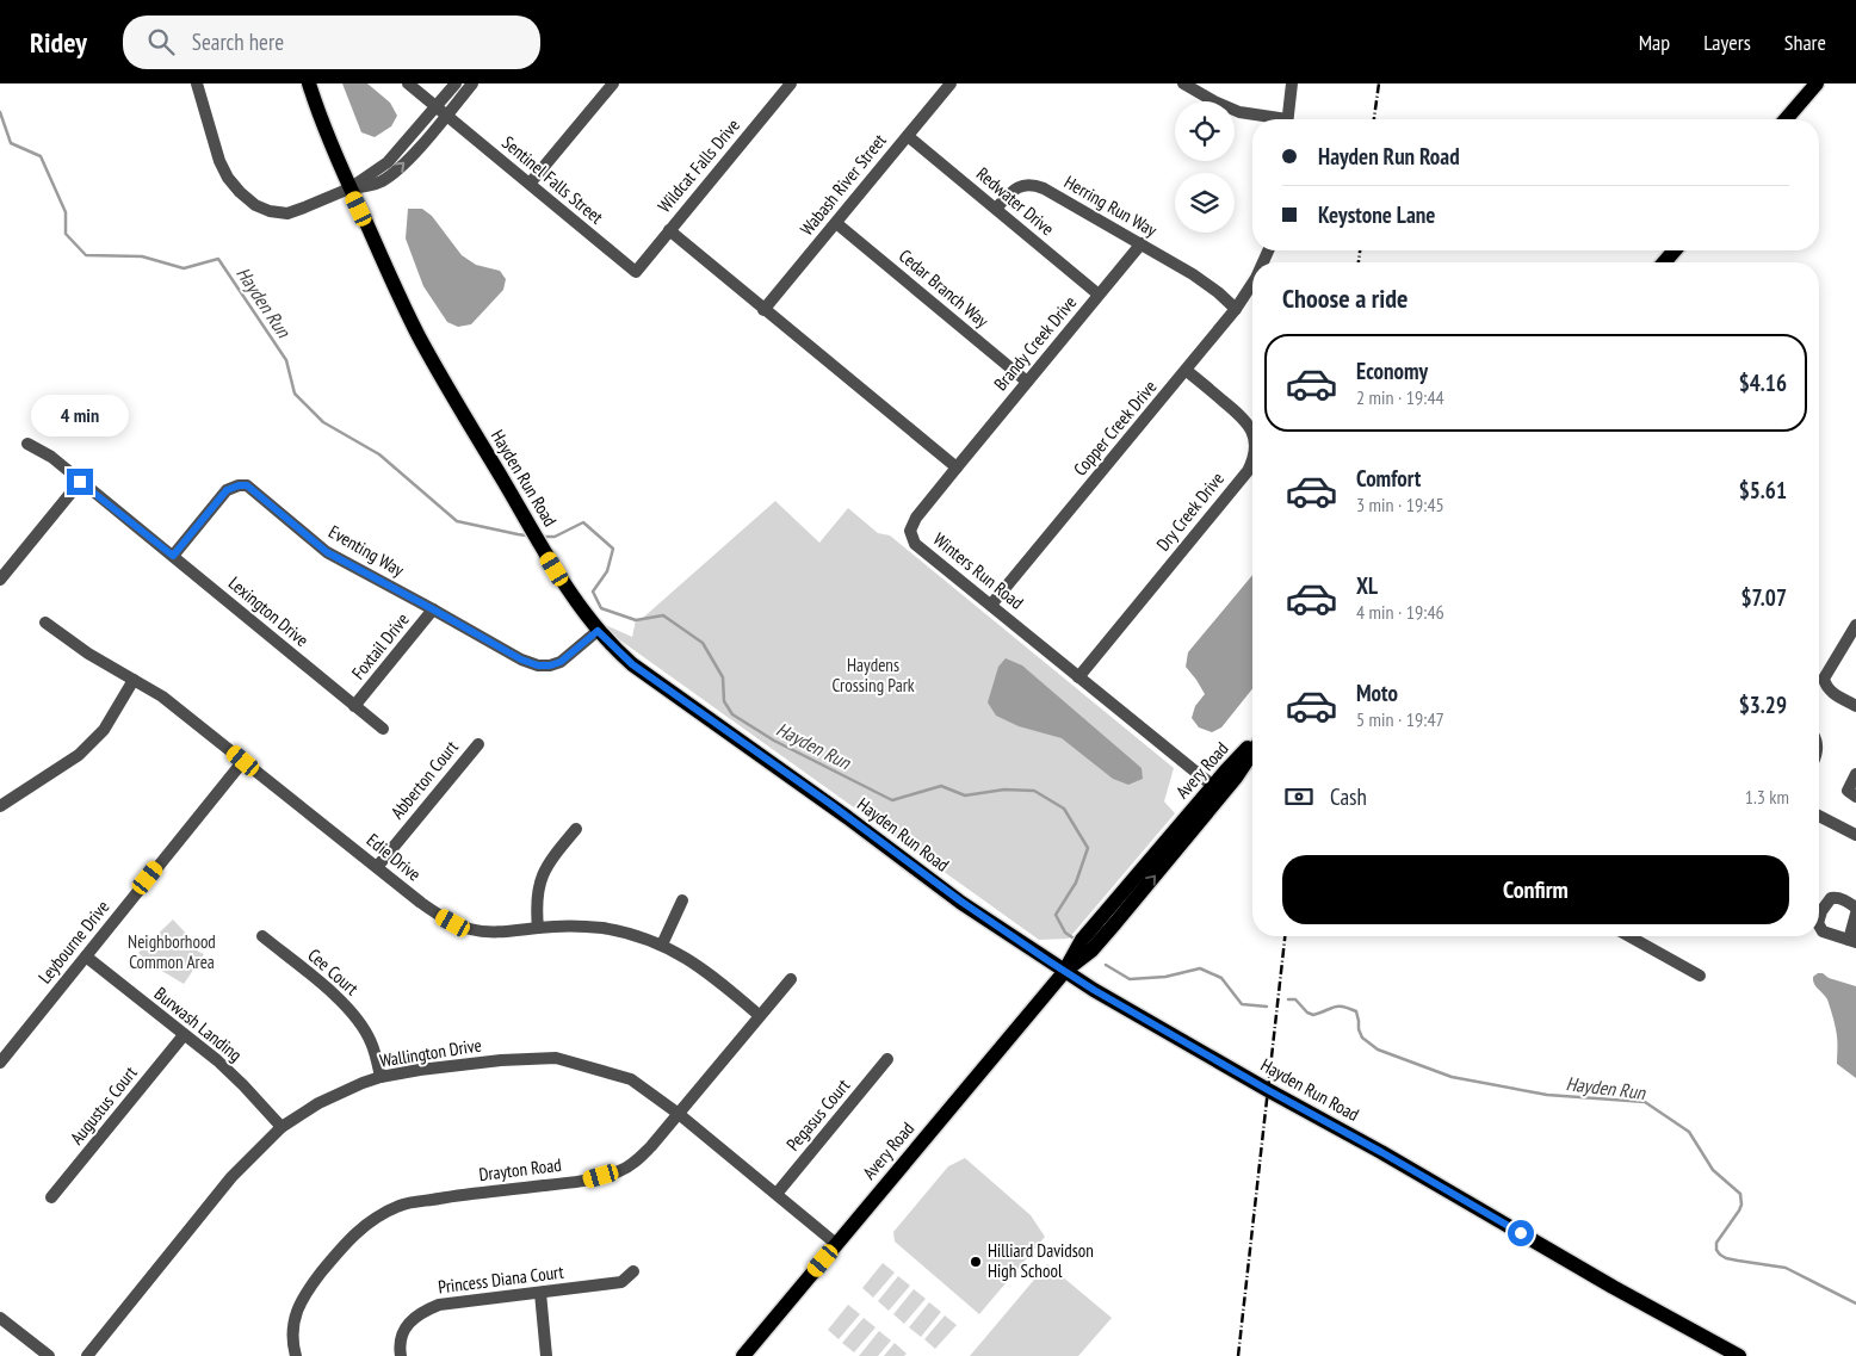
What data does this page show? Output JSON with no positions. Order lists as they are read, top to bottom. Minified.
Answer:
{"streets":{"main road":["Hayden Run Road","Avery Road"],"street":["Wildcat Falls Drive","Sentinel Falls Street","Wabash River Street","Redwater Drive","Herring Run Way","Cedar Branch Way","Brandy Creek Drive","Copper Creek Drive","Dry Creek Drive","Eventing Way","Winters Run Road","Lexington Drive","Foxtail Drive","Abberton Court","Edie Drive","Leybourne Drive","Cee Court","Burwash Landing","Wallington Drive","Augustus Court","Pegasus Court","Drayton Road","Princess Diana Court"]},"crossings":[["Wildcat Falls Drive","Sentinel Falls Street"],["Wabash River Street","Redwater Drive"],["Wabash River Street","Cedar Branch Way"],["Redwater Drive","Herring Run Way"],["Redwater Drive","Brandy Creek Drive"],["Herring Run Way","Brandy Creek Drive"],["Herring Run Way","Copper Creek Drive"],["Cedar Branch Way","Brandy Creek Drive"],["Brandy Creek Drive","Winters Run Road"],["Copper Creek Drive","Dry Creek Drive"],["Copper Creek Drive","Winters Run Road"],["Hayden Run Road","Eventing Way"],["Hayden Run Road","Avery Road"],["Dry Creek Drive","Winters Run Road"],["Eventing Way","Lexington Drive"],["Eventing Way","Foxtail Drive"],["Winters Run Road","Avery Road"],["Lexington Drive","Foxtail Drive"],["Avery Road","Wallington Drive"],["Abberton Court","Edie Drive"],["Edie Drive","Leybourne Drive"],["Edie Drive","Drayton Road"],["Leybourne Drive","Burwash Landing"],["Cee Court","Wallington Drive"],["Burwash Landing","Wallington Drive"],["Burwash Landing","Augustus Court"],["Wallington Drive","Pegasus Court"],["Wallington Drive","Drayton Road"]],"water":["Hayden Run"],"parks":["Haydens Crossing Park","Neighborhood Common Area"],"places":["Hilliard Davidson High School"],"page":{"header":"Ridey","search":"Search here","nav":["Map","Layers","Share"],"banner":["Hayden Run Road","Keystone Lane"],"heading":"Choose a ride","list":[{"name":"Economy","note":"2 min · 19:44","value":"$4.16"},{"name":"Comfort","note":"3 min · 19:45","value":"$5.61"},{"name":"XL","note":"4 min · 19:46","value":"$7.07"},{"name":"Moto","note":"5 min · 19:47","value":"$3.29"}],"bubble":"4 min","pay":["Cash","1.3 km"],"buttons":"Confirm"}}
